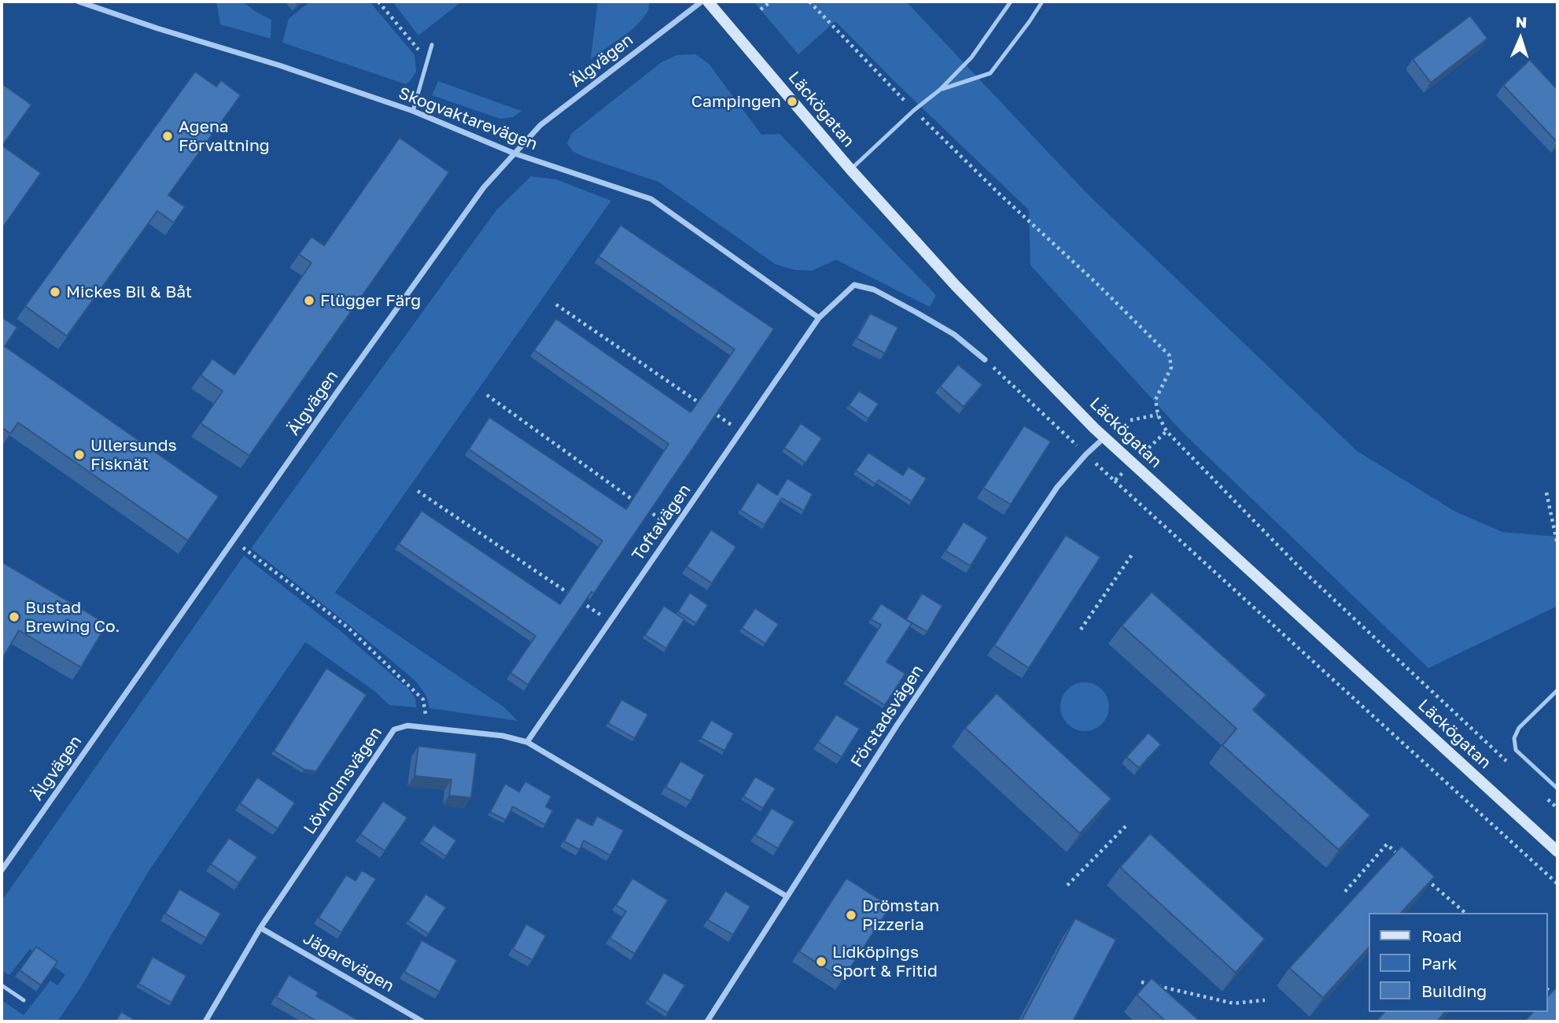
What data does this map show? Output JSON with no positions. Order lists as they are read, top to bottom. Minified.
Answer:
{"streets":{"main road":["Läckögatan"],"street":["Älgvägen","Skogvaktarevägen","Toftavägen","Förstadsvägen","Lövholmsvägen","Jägarevägen"]},"crossings":[["Älgvägen","Skogvaktarevägen"],["Läckögatan","Förstadsvägen"],["Skogvaktarevägen","Toftavägen"],["Toftavägen","Lövholmsvägen"],["Förstadsvägen","Lövholmsvägen"],["Lövholmsvägen","Jägarevägen"]],"places":["Campingen","Agena Förvaltning","Mickes Bil & Båt","Flügger Färg","Ullersunds Fisknät","Bustad Brewing Co.","Drömstan Pizzeria","Lidköpings Sport & Fritid"],"legend":["Road","Park","Building"],"north":"top"}
